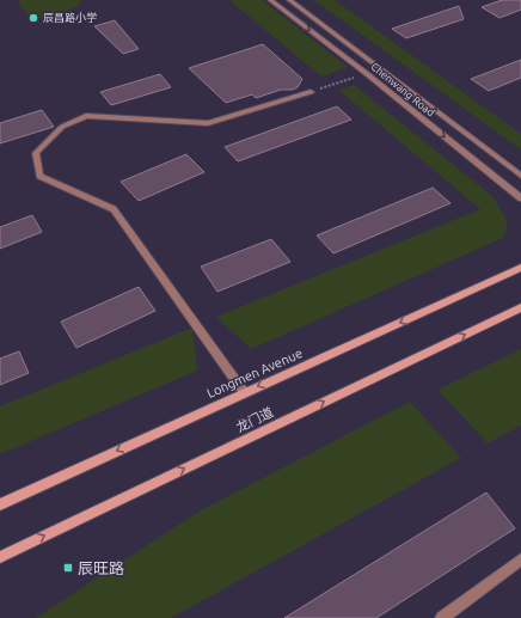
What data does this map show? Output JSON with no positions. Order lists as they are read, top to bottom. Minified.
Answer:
{"streets":{"main road":["Longmen Avenue","龙门道"],"street":["Chenwang Road"]},"one_way":["Longmen Avenue","龙门道"],"places":{"other":["辰昌路小学"],"transit":["辰旺路"]}}
